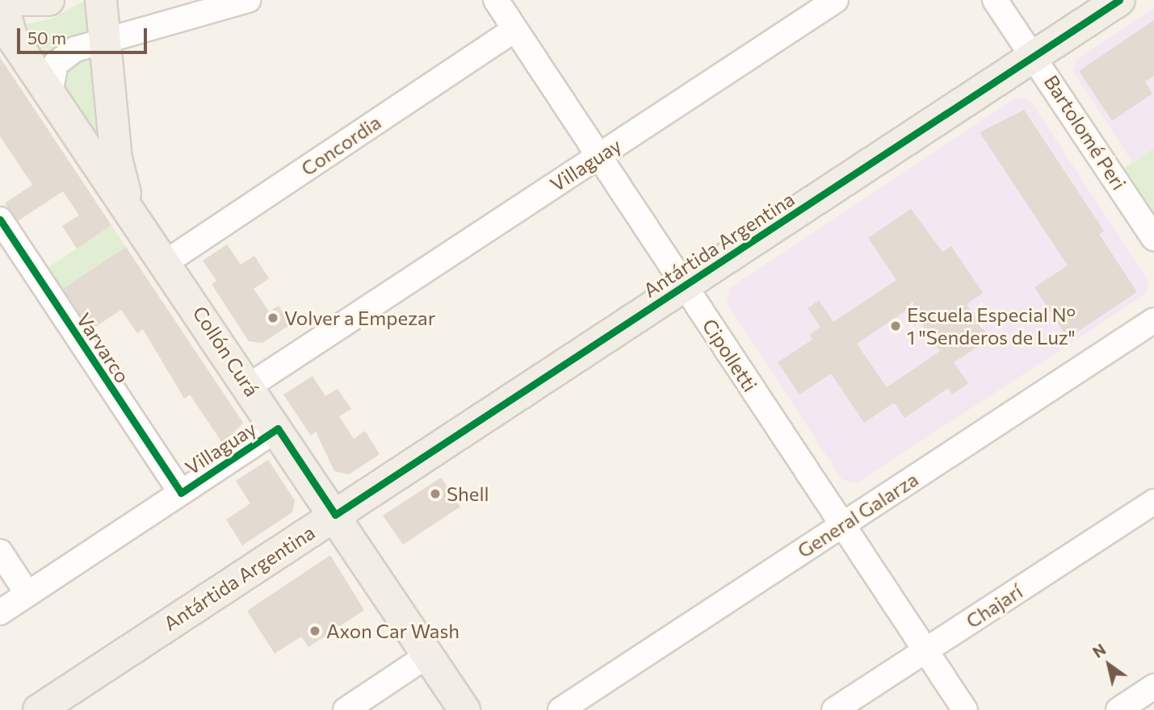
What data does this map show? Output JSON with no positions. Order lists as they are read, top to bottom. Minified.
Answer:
{"streets":{"main road":["Antártida Argentina","Collón Curá"],"street":["Bartolomé Peri","Concordia","Villaguay","Varvarco","Cipolletti","General Galarza","Chajarí"]},"crossings":[["Bartolomé Peri","Antártida Argentina"],["Concordia","Collón Curá"],["Concordia","Cipolletti"],["Villaguay","Varvarco"],["Villaguay","Collón Curá"],["Villaguay","Cipolletti"],["Antártida Argentina","Collón Curá"],["Antártida Argentina","Cipolletti"],["Cipolletti","General Galarza"],["Cipolletti","Chajarí"]],"places":["Volver a Empezar","Escuela Especial N° 1 \"Senderos de Luz\"","Shell","Axon Car Wash"],"scale_bar":"50 m","north":"top left"}
